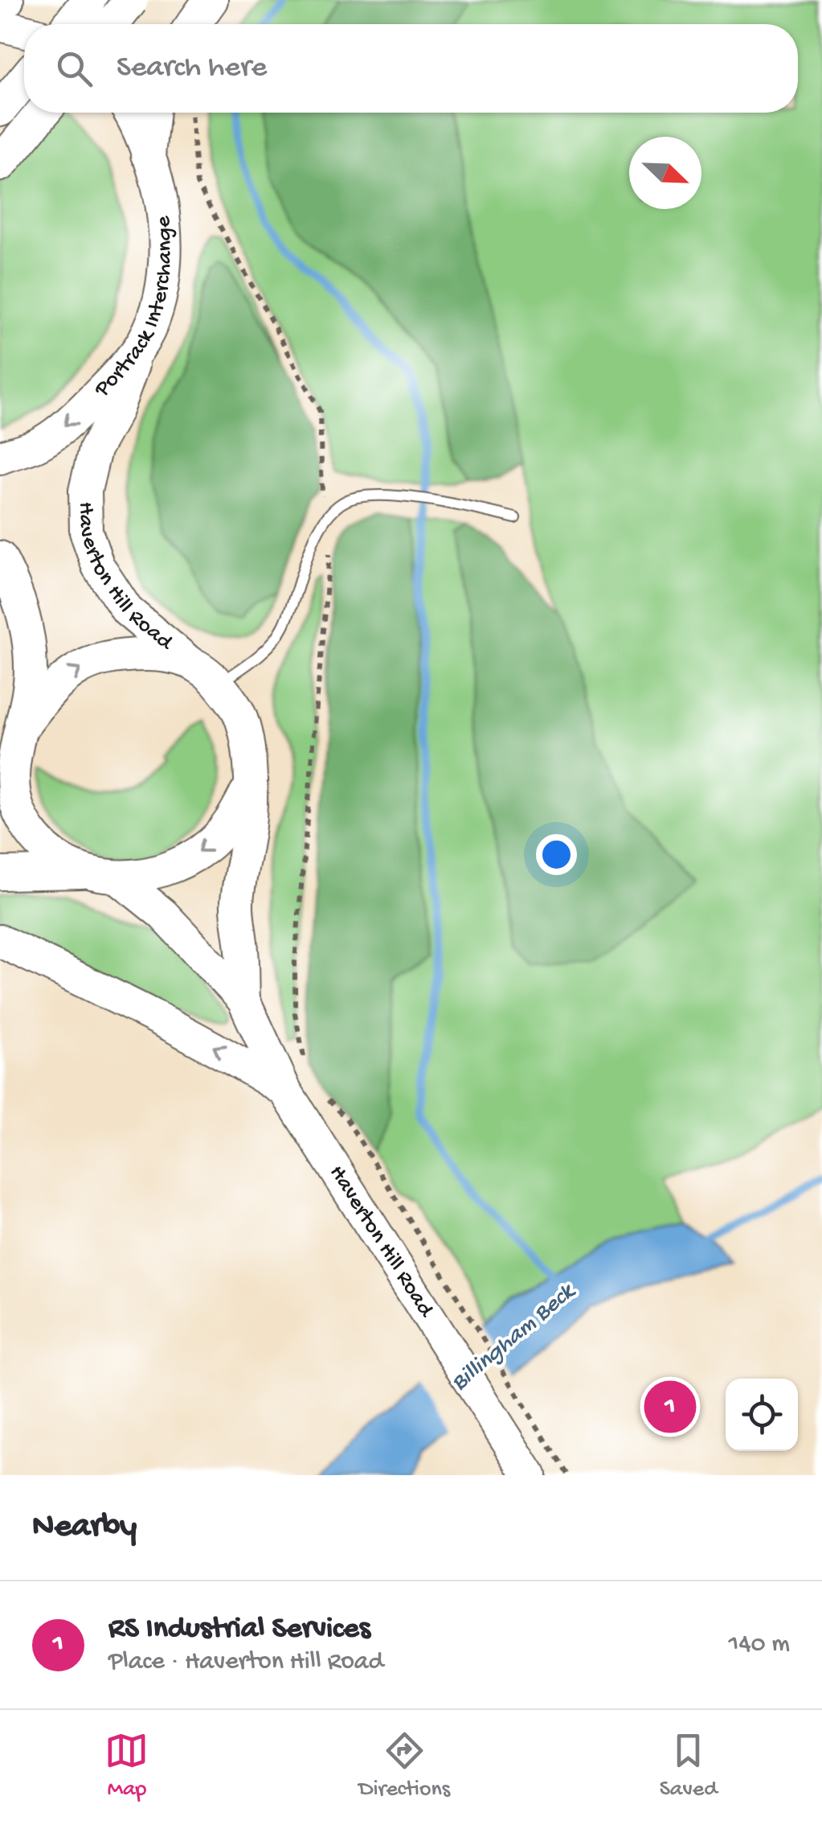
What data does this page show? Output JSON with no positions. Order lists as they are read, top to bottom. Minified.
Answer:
{"streets":{"main road":["Portrack Interchange","Haverton Hill Road"]},"crossings":[["Portrack Interchange","Haverton Hill Road"]],"one_way":["Portrack Interchange"],"water":["Billingham Beck"],"north":"bottom right","page":{"search":"Search here","pins":"1","heading":"Nearby","list":[{"mark":"1","name":"RS Industrial Services","note":"Place · Haverton Hill Road","value":"140 m"}],"nav":["Map","Directions","Saved"]}}
